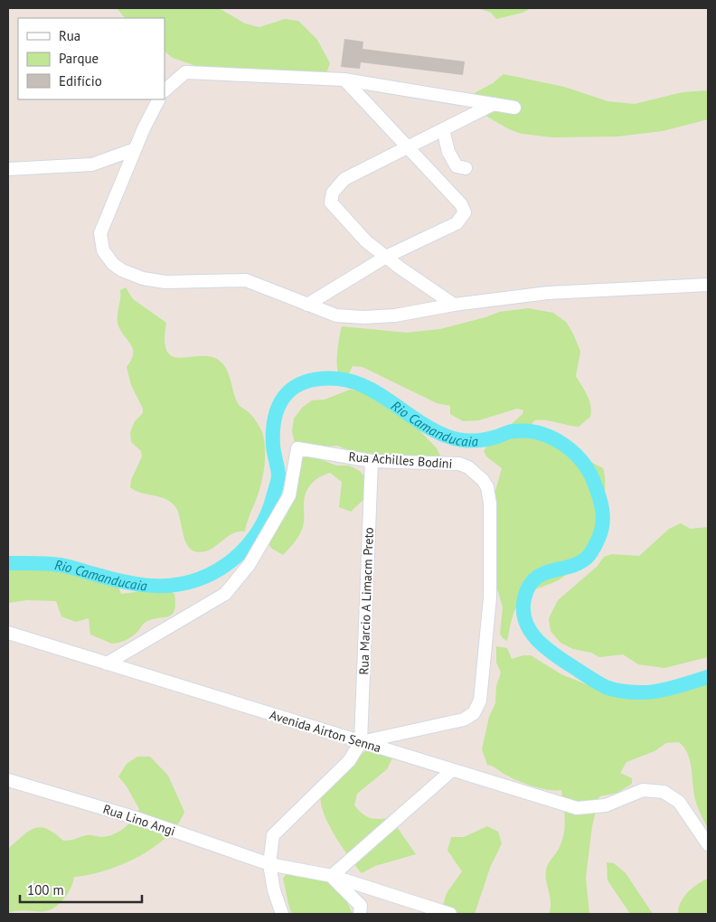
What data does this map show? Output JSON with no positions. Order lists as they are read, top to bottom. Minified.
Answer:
{"streets":{"street":["Rua Achilles Bodini","Rua Marcio A Limacm Preto","Avenida Airton Senna","Rua Lino Angi"]},"crossings":[["Rua Achilles Bodini","Rua Marcio A Limacm Preto"],["Rua Achilles Bodini","Avenida Airton Senna"],["Rua Marcio A Limacm Preto","Avenida Airton Senna"]],"water":["Rio Camanducaia"],"legend":["Rua","Parque","Edifício"],"scale_bar":"100 m"}
